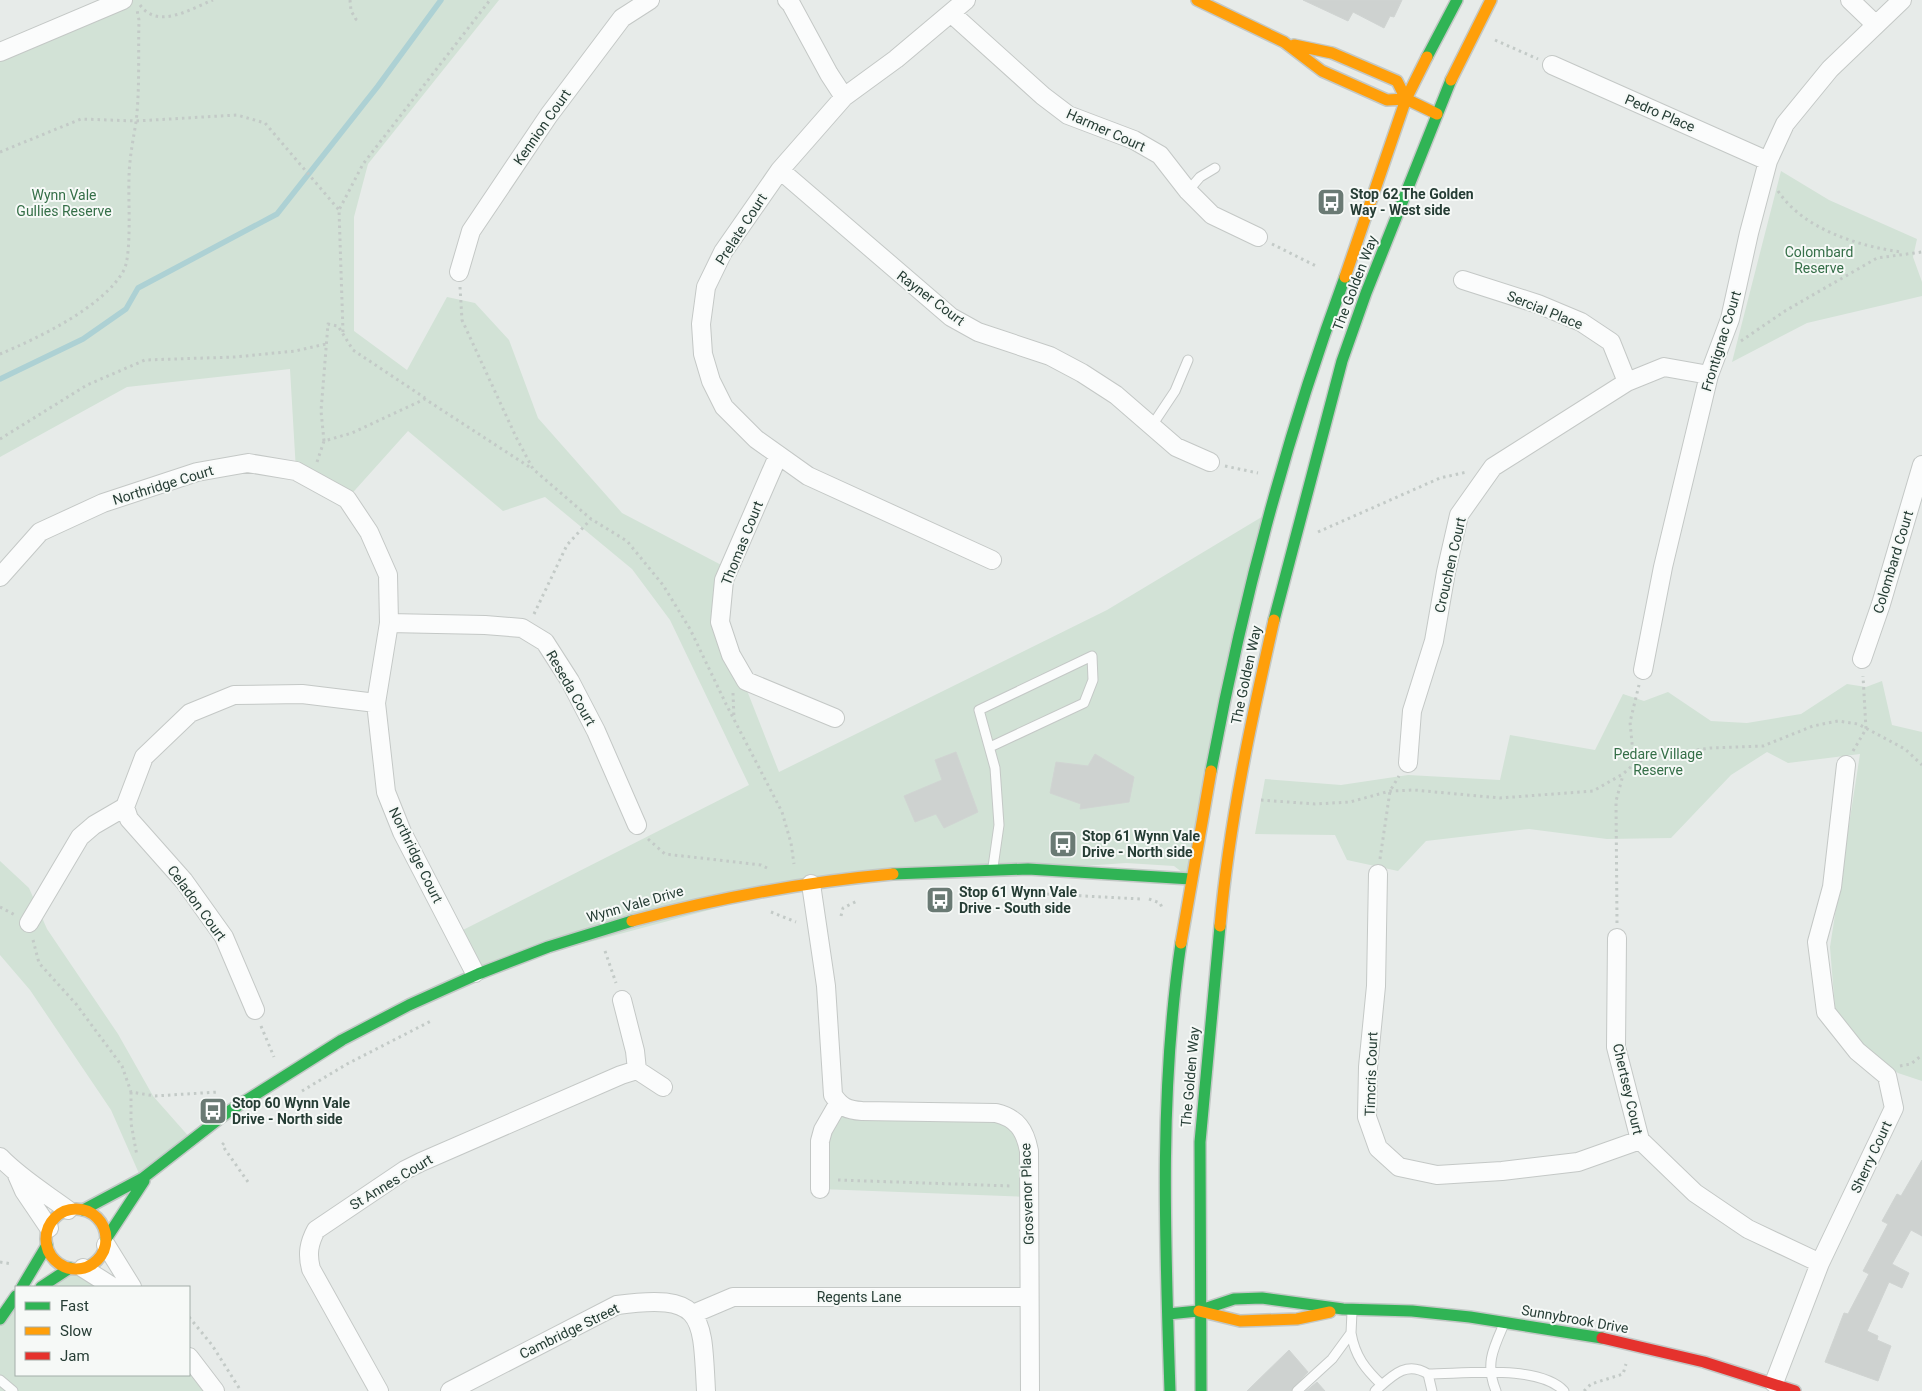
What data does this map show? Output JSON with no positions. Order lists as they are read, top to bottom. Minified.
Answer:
{"streets":{"main road":["The Golden Way","Wynn Vale Drive","Sunnybrook Drive"],"street":["Pedro Place","Kennion Court","Harmer Court","Prelate Court","Rayner Court","Sercial Place","Frontignac Court","Northridge Court","Thomas Court","Colombard Court","Crouchen Court","Reseda Court","Celadon Court","Timcris Court","Chertsey Court","Sherry Court","St Annes Court","Grosvenor Place","Regents Lane","Cambridge Street"]},"crossings":[["Pedro Place","Frontignac Court"],["Harmer Court","Prelate Court"],["Prelate Court","Rayner Court"],["Prelate Court","Thomas Court"],["The Golden Way","Wynn Vale Drive"],["The Golden Way","Sunnybrook Drive"],["Sercial Place","Crouchen Court"],["Frontignac Court","Crouchen Court"],["Northridge Court","Reseda Court"],["Northridge Court","Wynn Vale Drive"],["Timcris Court","Chertsey Court"],["Chertsey Court","Sherry Court"],["Sherry Court","Sunnybrook Drive"],["Grosvenor Place","Regents Lane"],["Regents Lane","Cambridge Street"]],"parks":["Wynn Vale Gullies Reserve","Colombard Reserve","Pedare Village Reserve"],"places":{"bus stop":["Stop 62 The Golden Way - West side","Stop 61 Wynn Vale Drive - North side","Stop 61 Wynn Vale Drive - South side","Stop 60 Wynn Vale Drive - North side"]},"legend":["Fast","Slow","Jam"]}
